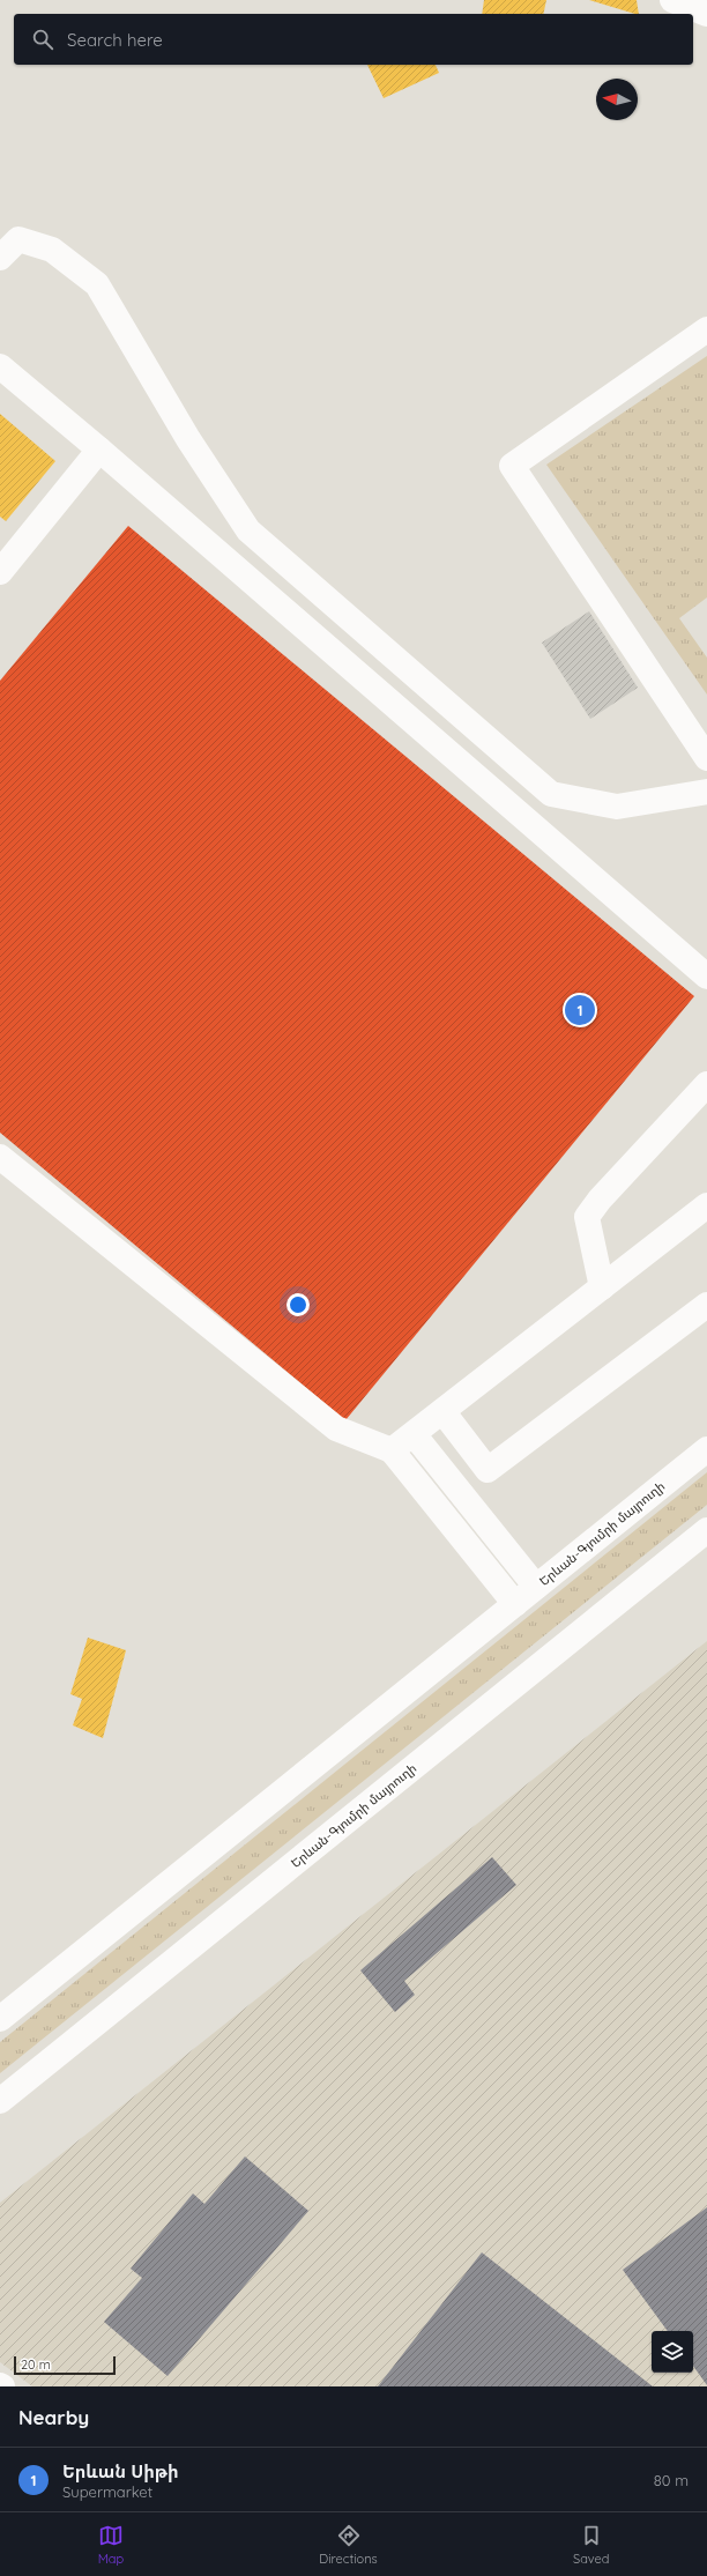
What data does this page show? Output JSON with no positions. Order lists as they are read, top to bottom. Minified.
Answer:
{"streets":{"main road":["Երևան-Գյումրի մայրուղի"]},"scale_bar":"20 m","north":"left","page":{"search":"Search here","pins":"1","scale":"20 m","heading":"Nearby","list":[{"mark":"1","name":"Երևան Սիթի","note":"Supermarket","value":"80 m"}],"nav":["Map","Directions","Saved"]}}
